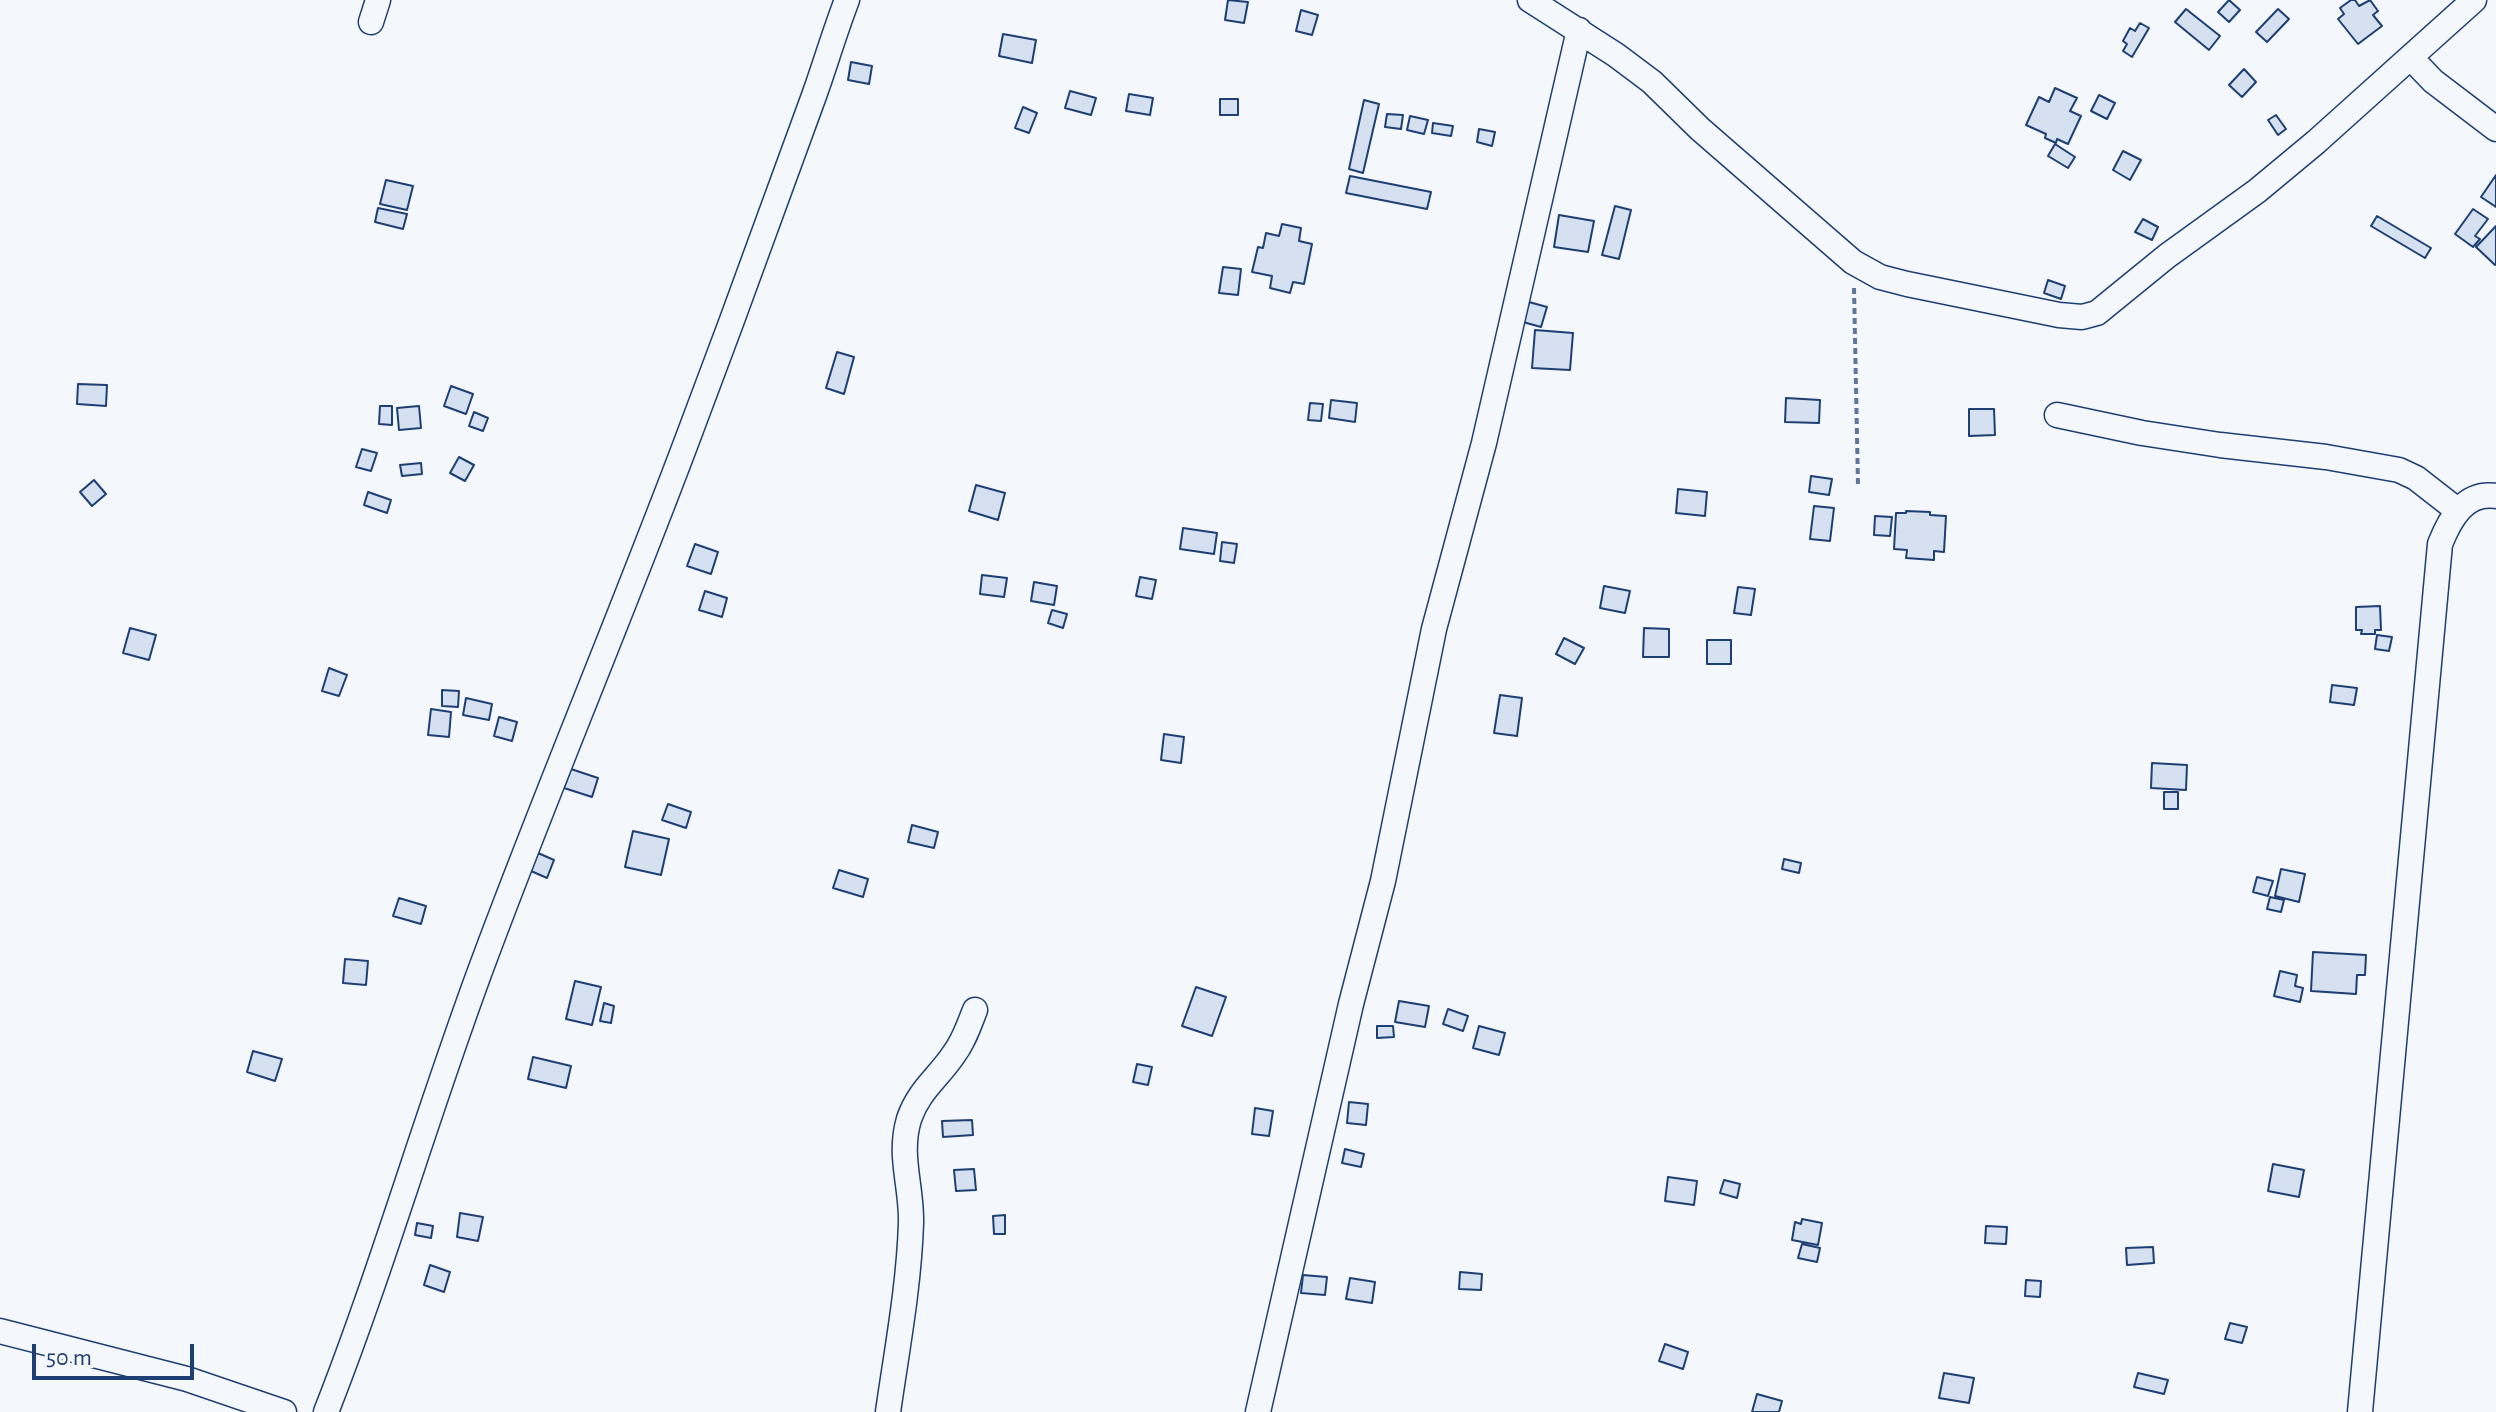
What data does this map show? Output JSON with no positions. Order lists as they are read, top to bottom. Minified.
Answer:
{"scale_bar":"50 m"}
